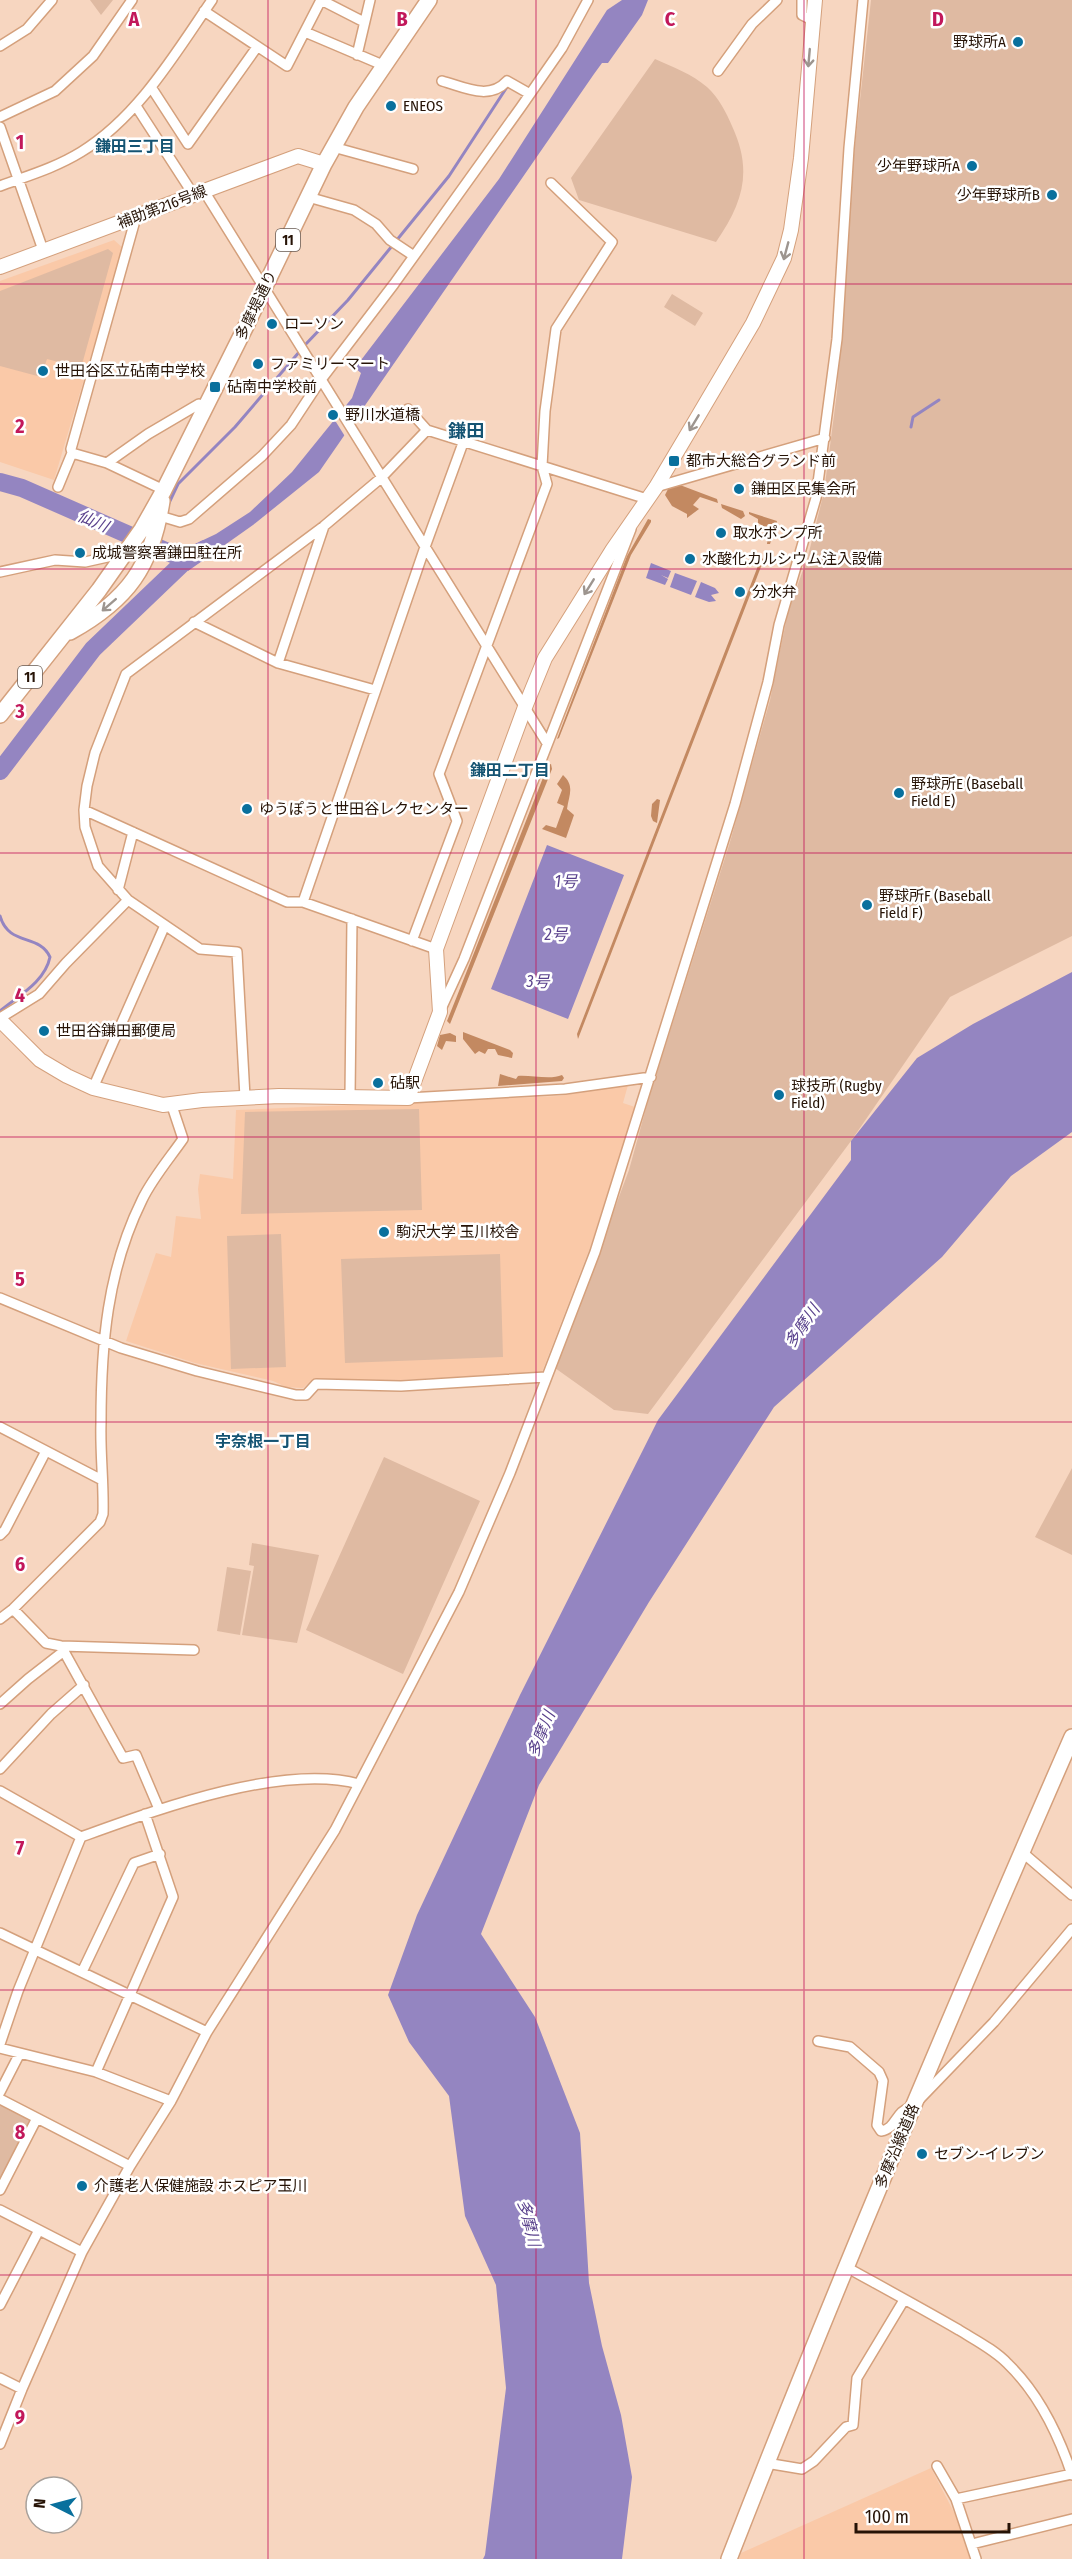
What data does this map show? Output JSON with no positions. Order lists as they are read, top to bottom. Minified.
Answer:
{"streets":{"main road":["11","多摩堤通り","多摩沿線道路"],"street":["補助第216号線"]},"crossings":[["補助第216号線","多摩堤通り"]],"districts":["鎌田三丁目","鎌田","鎌田二丁目","宇奈根一丁目"],"water":["仙川","1号","2号","3号","多摩川"],"places":{"other":["野球所A","ENEOS","少年野球所A","少年野球所B","ローソン","ファミリーマート","世田谷区立砧南中学校","野川水道橋","鎌田区民集会所","取水ポンプ所","成城警察署鎌田駐在所","水酸化カルシウム注入設備","分水弁","野球所E (Baseball Field E)","ゆうぽうと世田谷レクセンター","野球所F (Baseball Field F)","世田谷鎌田郵便局","砧駅","球技所 (Rugby Field)","駒沢大学 玉川校舎","セブン-イレブン","介護老人保健施設 ホスピア玉川"],"transit":["砧南中学校前","都市大総合グランド前"]},"scale_bar":"100 m","north":"left","grid":{"columns":["A","B","C","D"],"rows":["1","2","3","4","5","6","7","8","9"]}}
